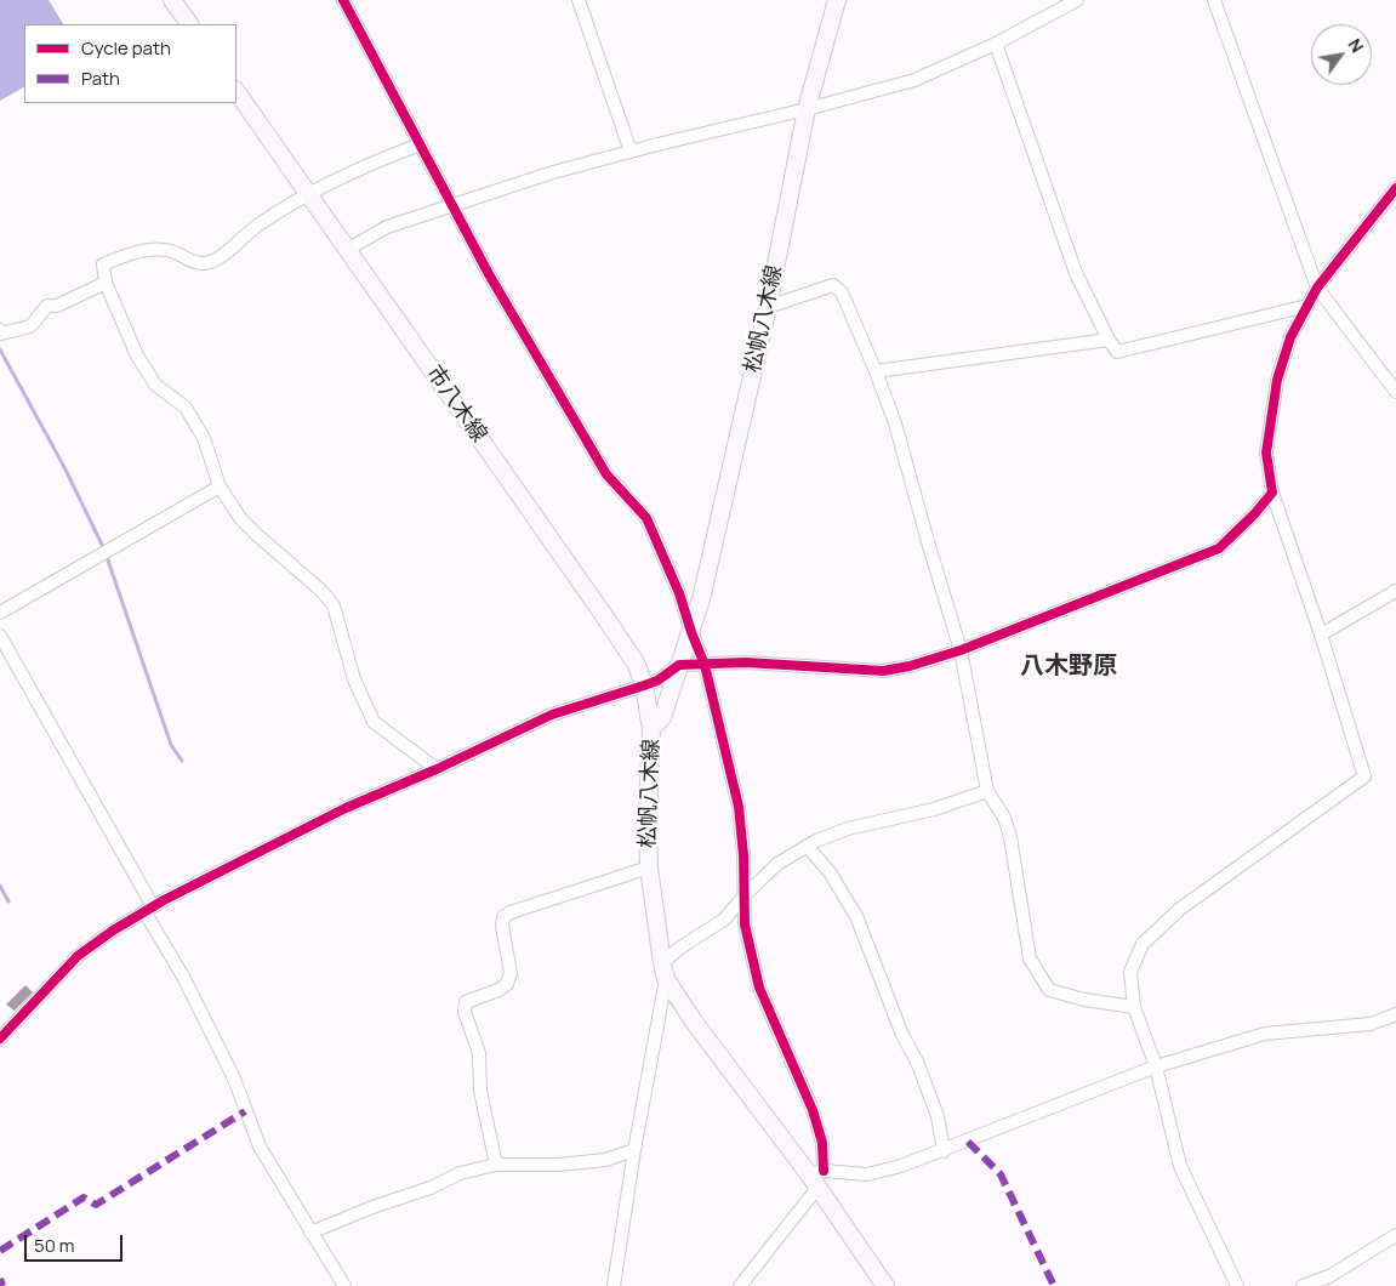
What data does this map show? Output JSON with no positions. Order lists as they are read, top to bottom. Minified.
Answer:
{"streets":{"main road":["松帆八木線","市八木線"]},"crossings":[["松帆八木線","市八木線"]],"districts":["八木野原"],"legend":["Cycle path","Path"],"scale_bar":"50 m","north":"top right"}
